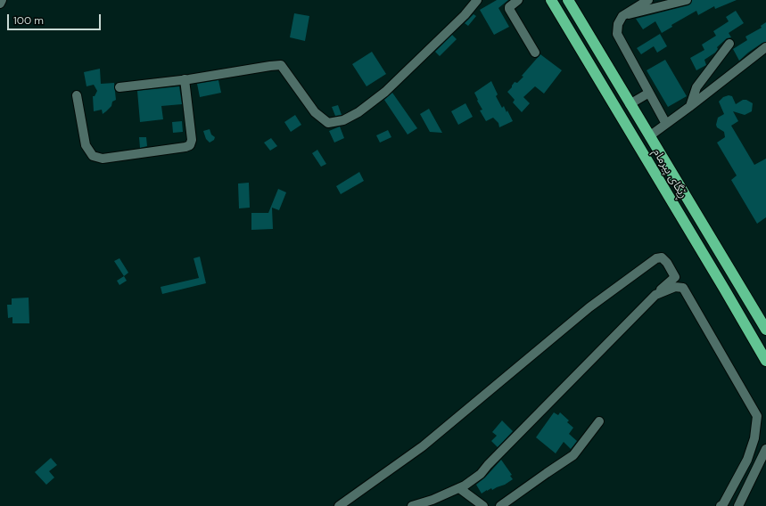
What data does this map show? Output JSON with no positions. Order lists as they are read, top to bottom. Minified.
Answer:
{"streets":{"highway":["ڕێگای پیرمام"]},"scale_bar":"100 m"}
